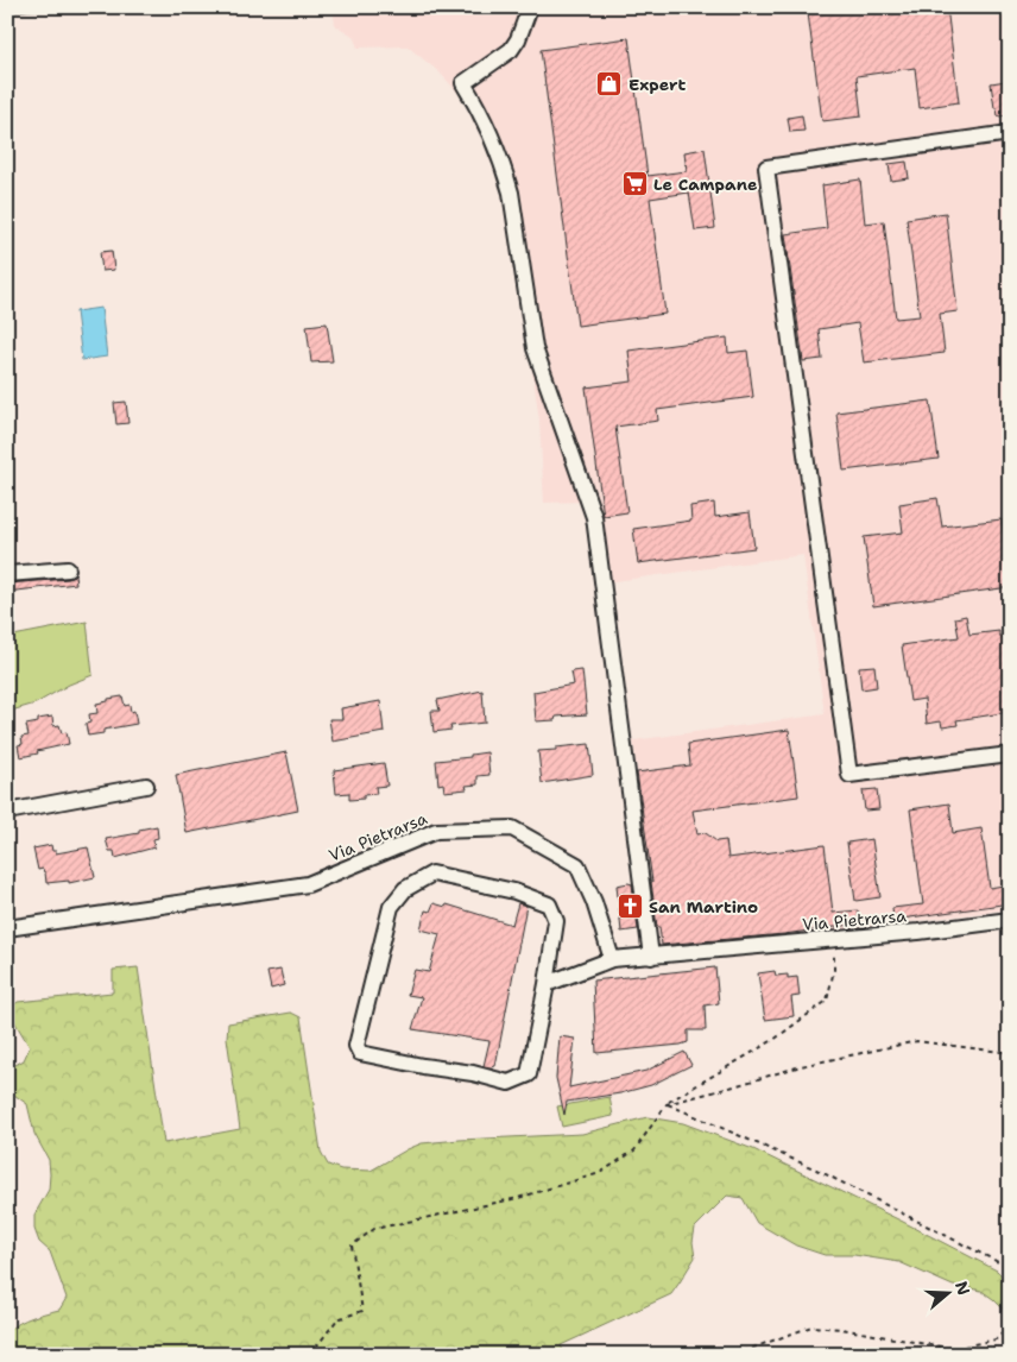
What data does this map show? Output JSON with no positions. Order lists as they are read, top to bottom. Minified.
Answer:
{"streets":{"street":["Via Pietrarsa"]},"places":{"shop":["Expert"],"supermarket":["Le Campane"],"church":["San Martino"]},"north":"right"}
